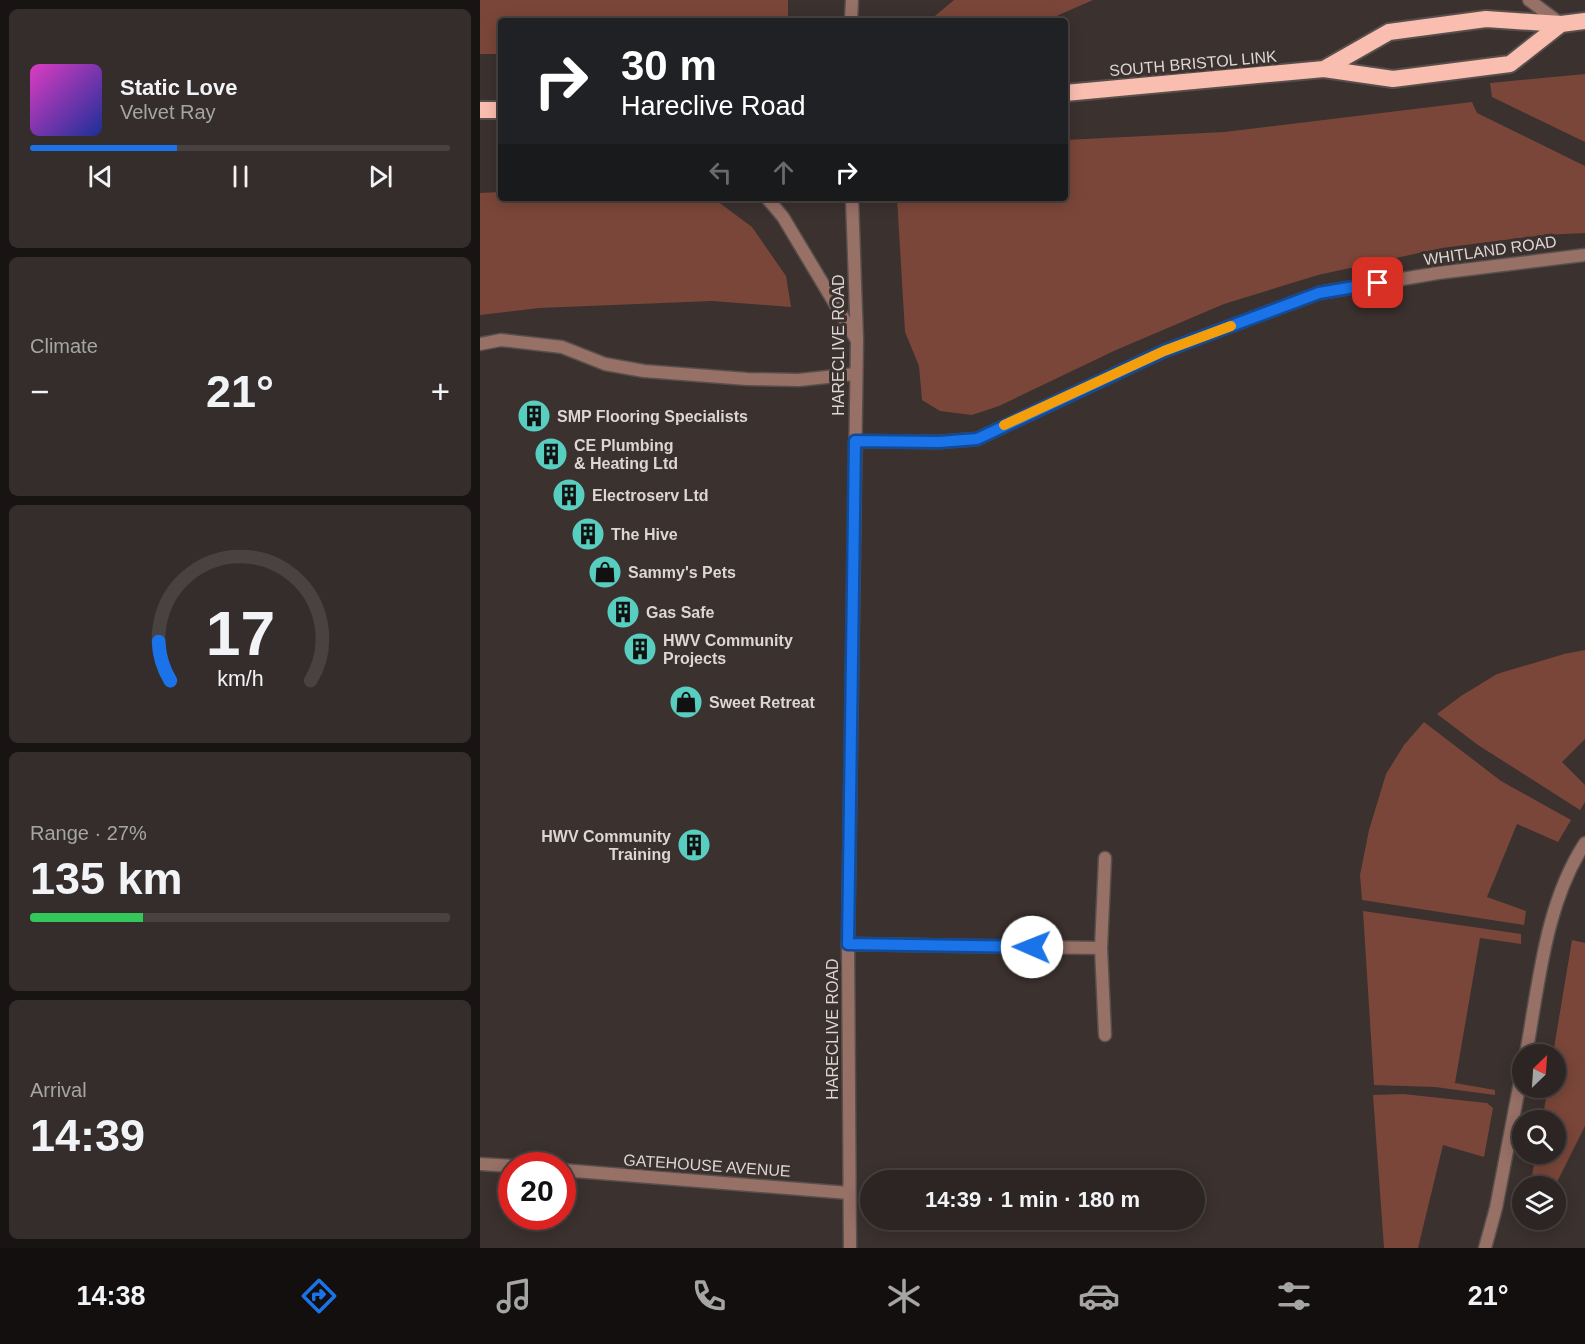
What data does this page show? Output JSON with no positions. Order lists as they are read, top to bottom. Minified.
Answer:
{"streets":{"highway":["SOUTH BRISTOL LINK"],"street":["WHITLAND ROAD","HARECLIVE ROAD","GATEHOUSE AVENUE"]},"crossings":[["WHITLAND ROAD","HARECLIVE ROAD"],["HARECLIVE ROAD","GATEHOUSE AVENUE"]],"places":{"building":["SMP Flooring Specialists","CE Plumbing & Heating Ltd","Electroserv Ltd","The Hive","Gas Safe","HWV Community Projects","HWV Community Training"],"shop":["Sammy's Pets","Sweet Retreat"]},"north":"top right","page":{"turn":["30 m","Hareclive Road"],"song":["Static Love","Velvet Ray"],"tile":["Climate",["Range · 27%","135 km"],["Arrival","14:39"]],"heat":["−","21°","+"],"limit":"20","trip":"14:39 · 1 min · 180 m","tabs":["14:38","21°"],"gauge":["17","km/h"]}}
